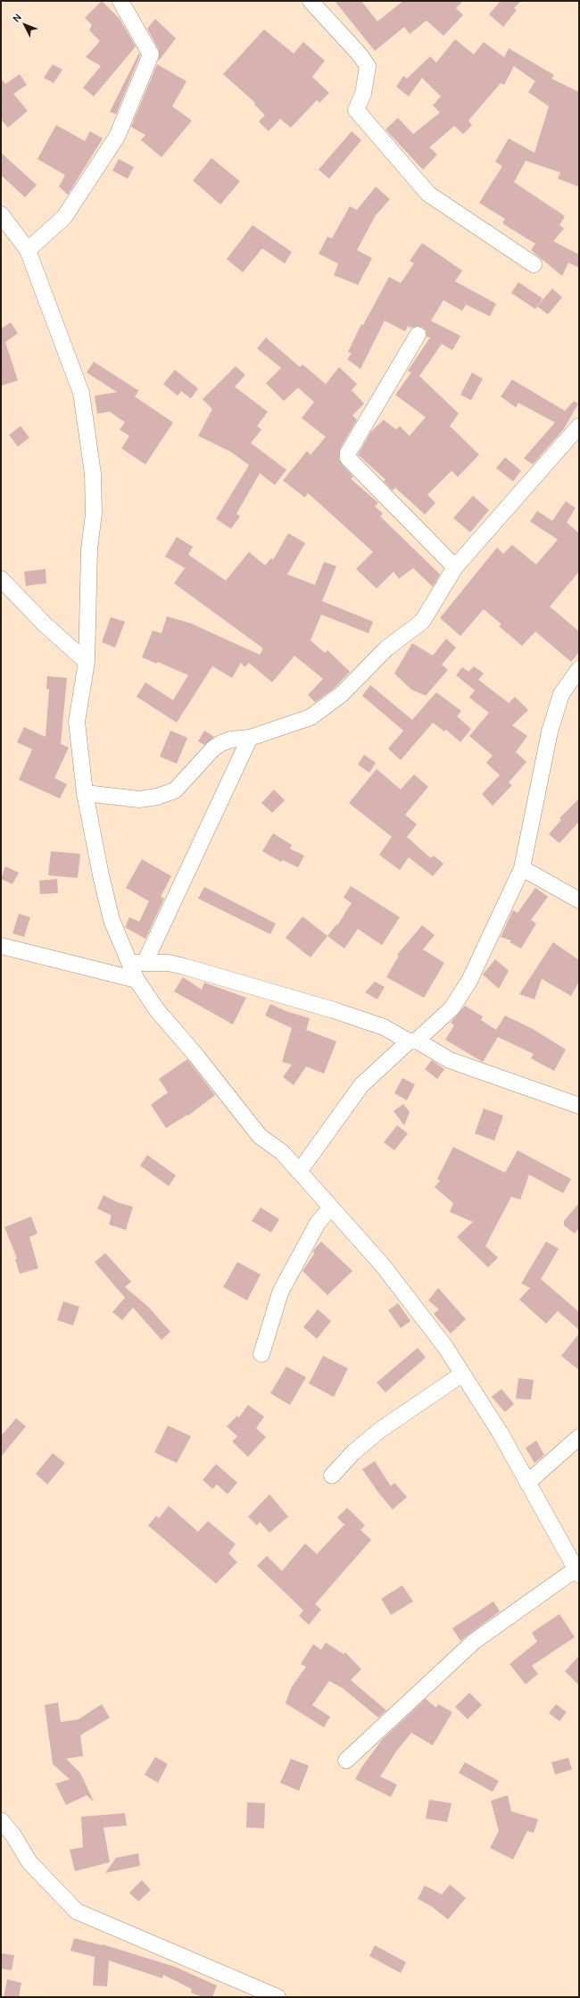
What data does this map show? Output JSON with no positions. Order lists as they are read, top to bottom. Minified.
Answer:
{"north":"top left"}
